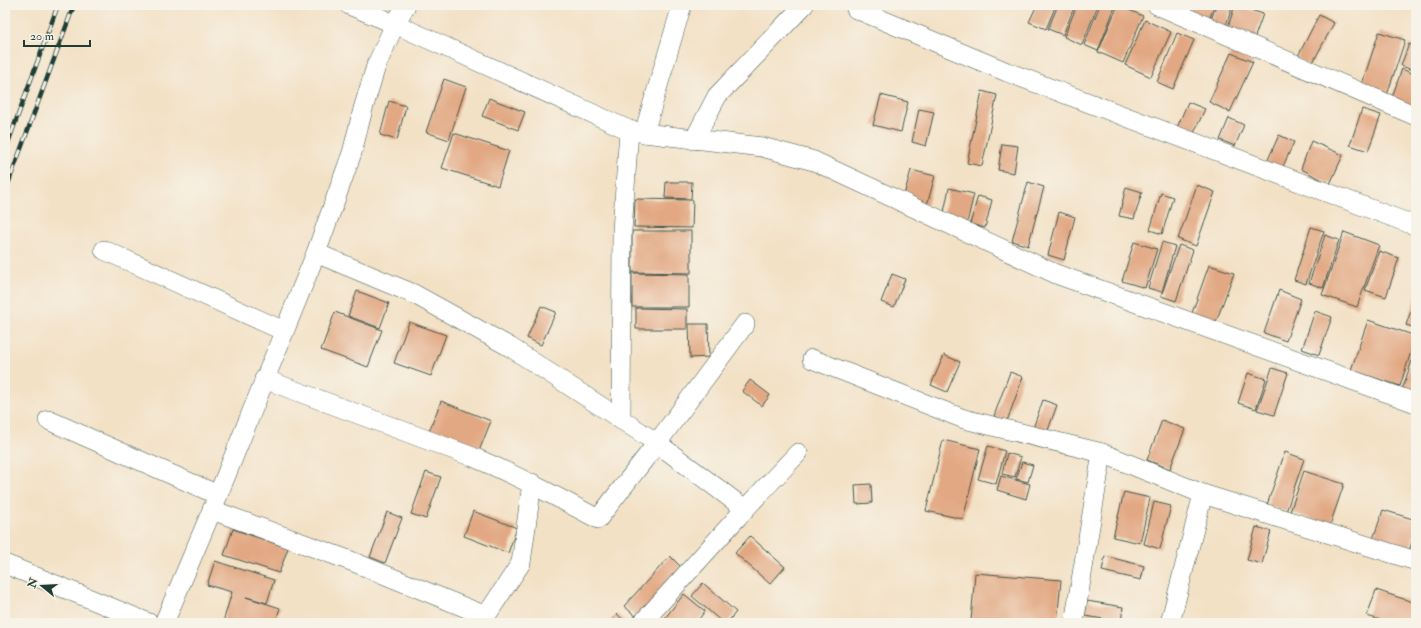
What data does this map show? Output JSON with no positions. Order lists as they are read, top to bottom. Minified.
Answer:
{"scale_bar":"20 m","north":"left"}
